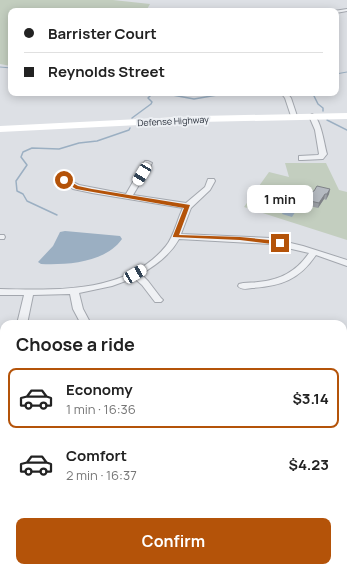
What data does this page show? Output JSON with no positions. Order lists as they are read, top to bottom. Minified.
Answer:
{"streets":{"main road":["Defense Highway"]},"page":{"banner":["Barrister Court","Reynolds Street"],"bubble":"1 min","heading":"Choose a ride","list":[{"name":"Economy","note":"1 min · 16:36","value":"$3.14"},{"name":"Comfort","note":"2 min · 16:37","value":"$4.23"}],"buttons":"Confirm"}}
